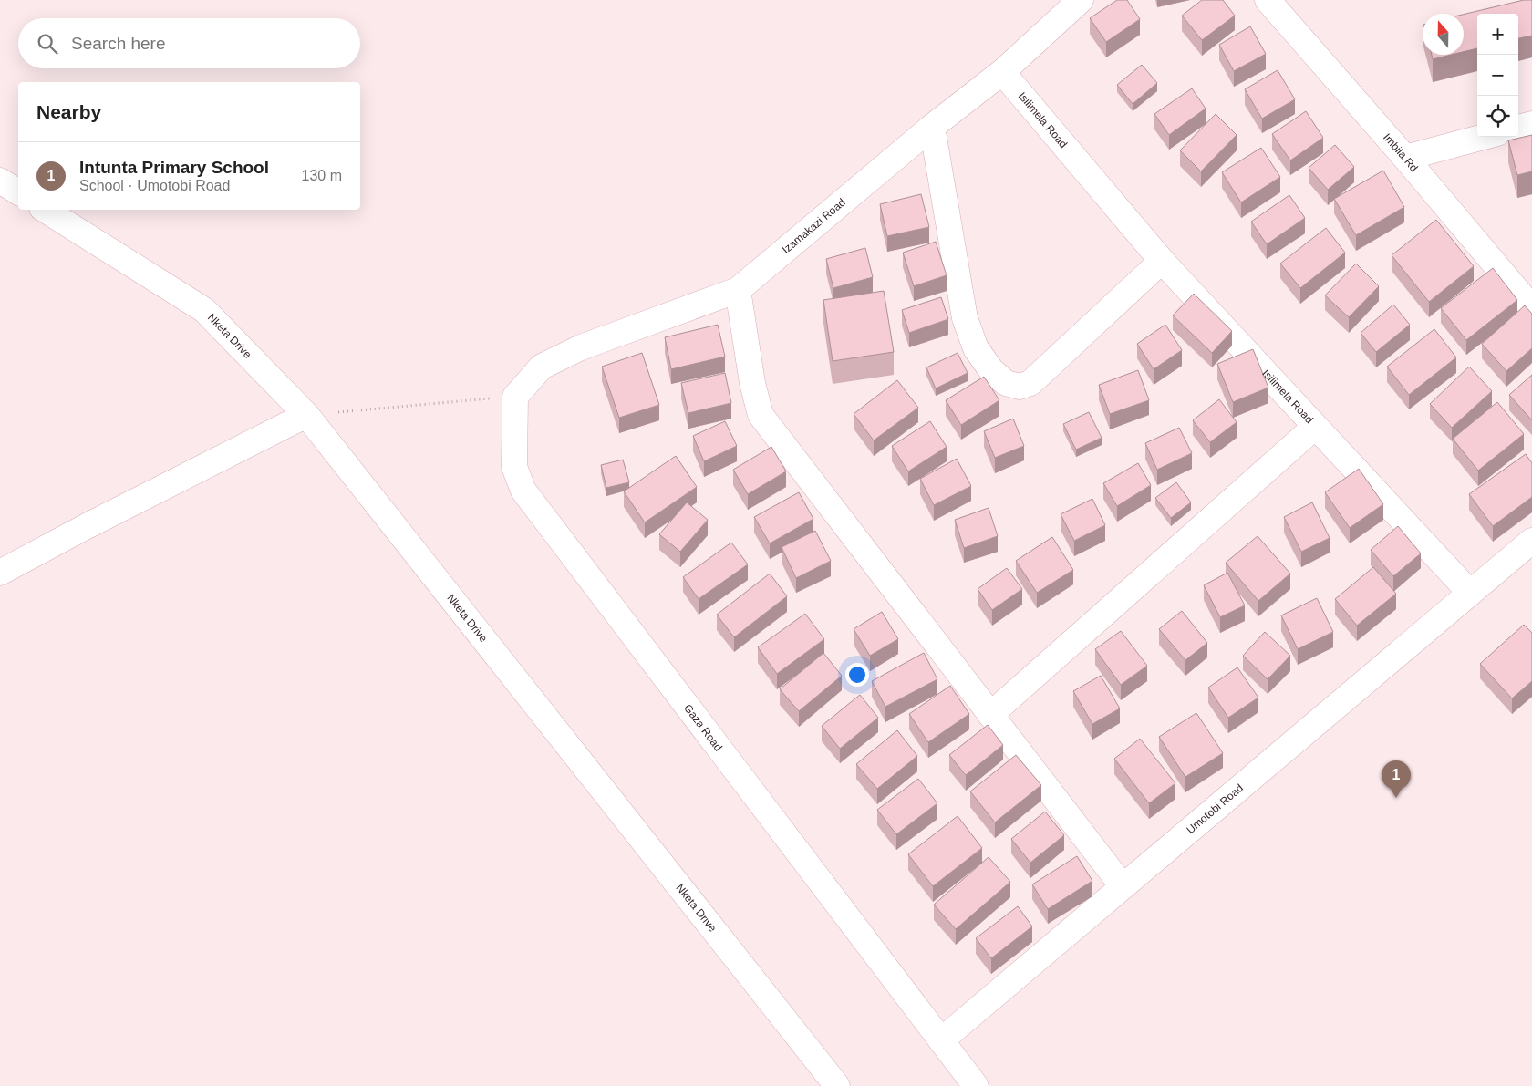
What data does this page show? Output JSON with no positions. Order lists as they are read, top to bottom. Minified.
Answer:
{"streets":{"street":["Isilimela Road","Imbila Rd","Izamakazi Road","Nketa Drive","Gaza Road","Umotobi Road"]},"crossings":[["Isilimela Road","Izamakazi Road"],["Isilimela Road","Umotobi Road"],["Izamakazi Road","Gaza Road"],["Gaza Road","Umotobi Road"]],"north":"top","page":{"map_buttons":["+","−"],"search":"Search here","heading":"Nearby","list":[{"mark":"1","name":"Intunta Primary School","note":"School · Umotobi Road","value":"130 m"}],"pins":"1"}}
